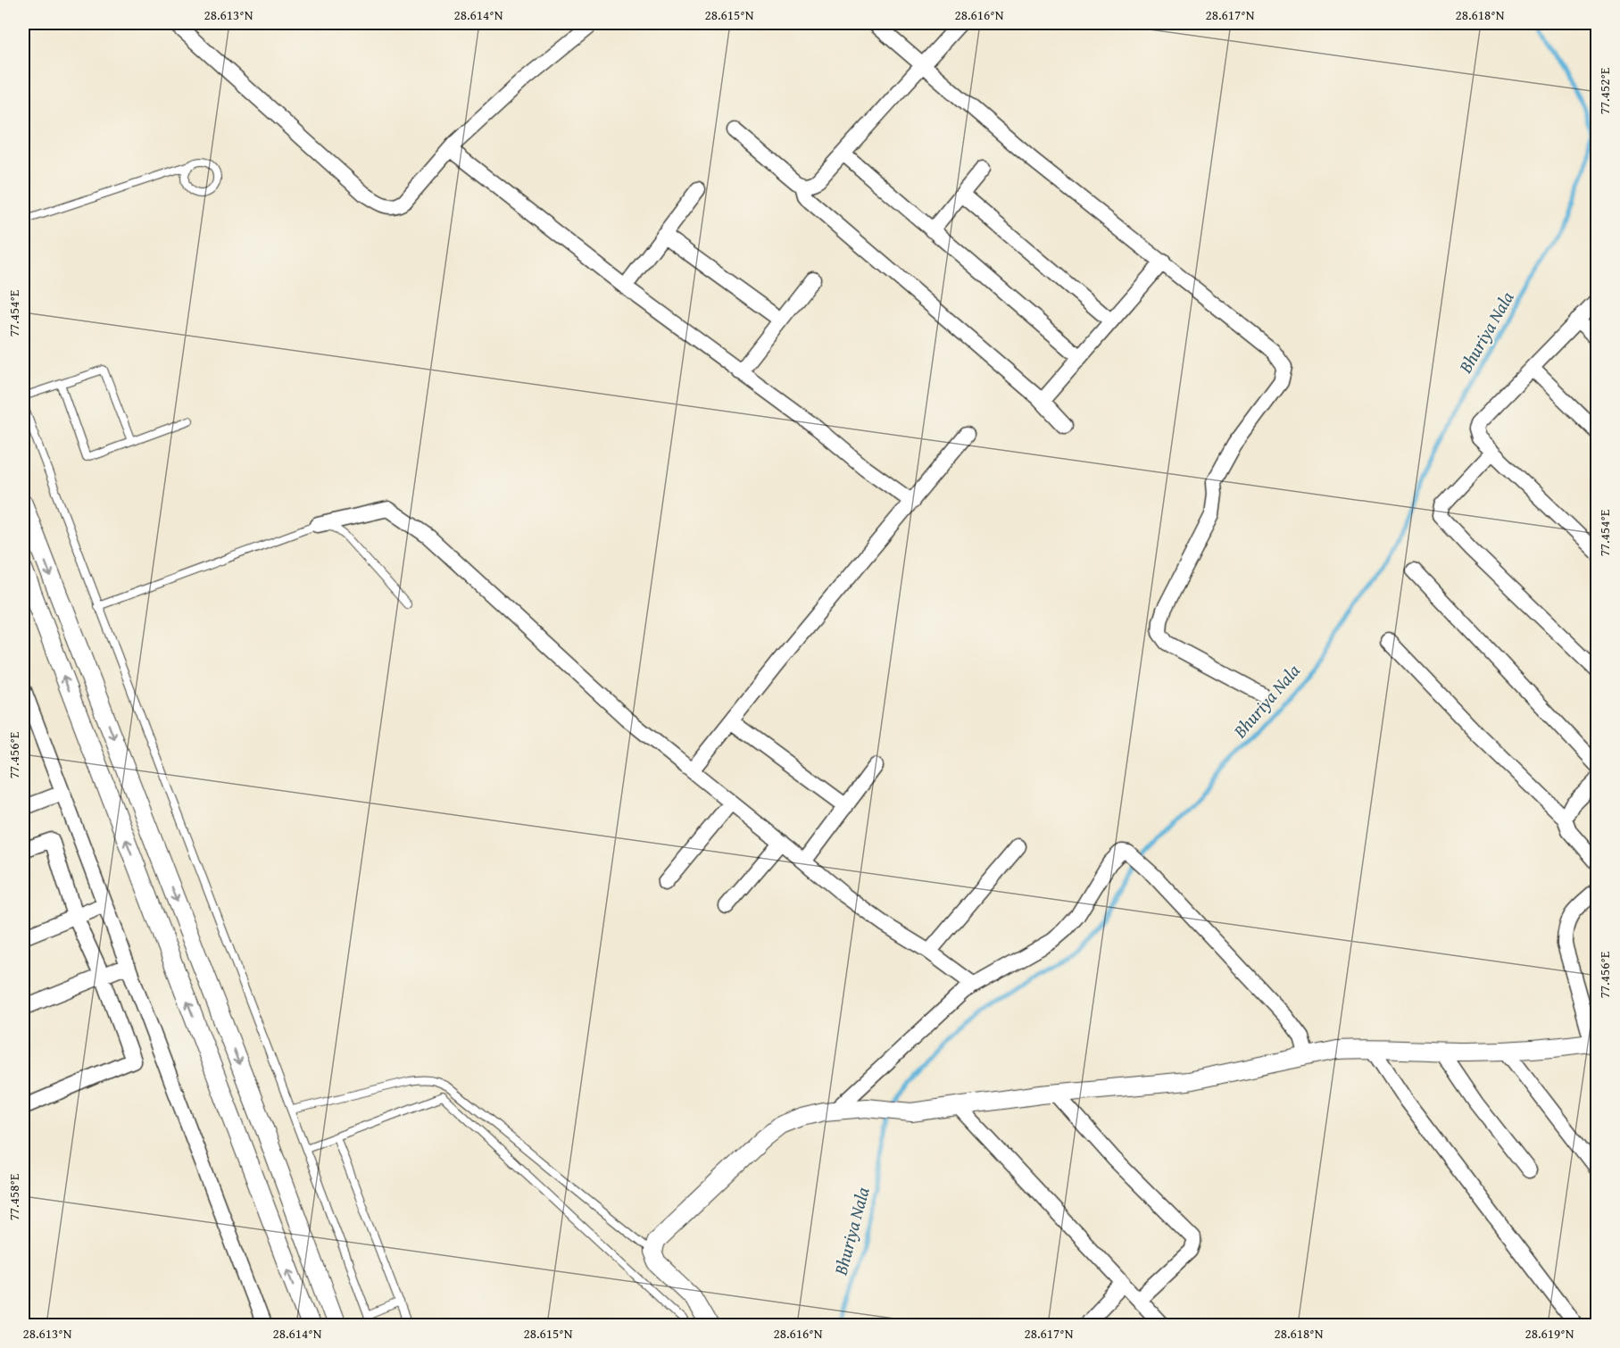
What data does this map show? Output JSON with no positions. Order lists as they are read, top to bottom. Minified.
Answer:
{"water":["Bhuriya Nala"],"coordinates":["28.613°N","28.614°N","28.615°N","28.616°N","28.617°N","28.618°N","77.452°E","77.454°E","77.456°E","77.458°E","28.619°N"]}
